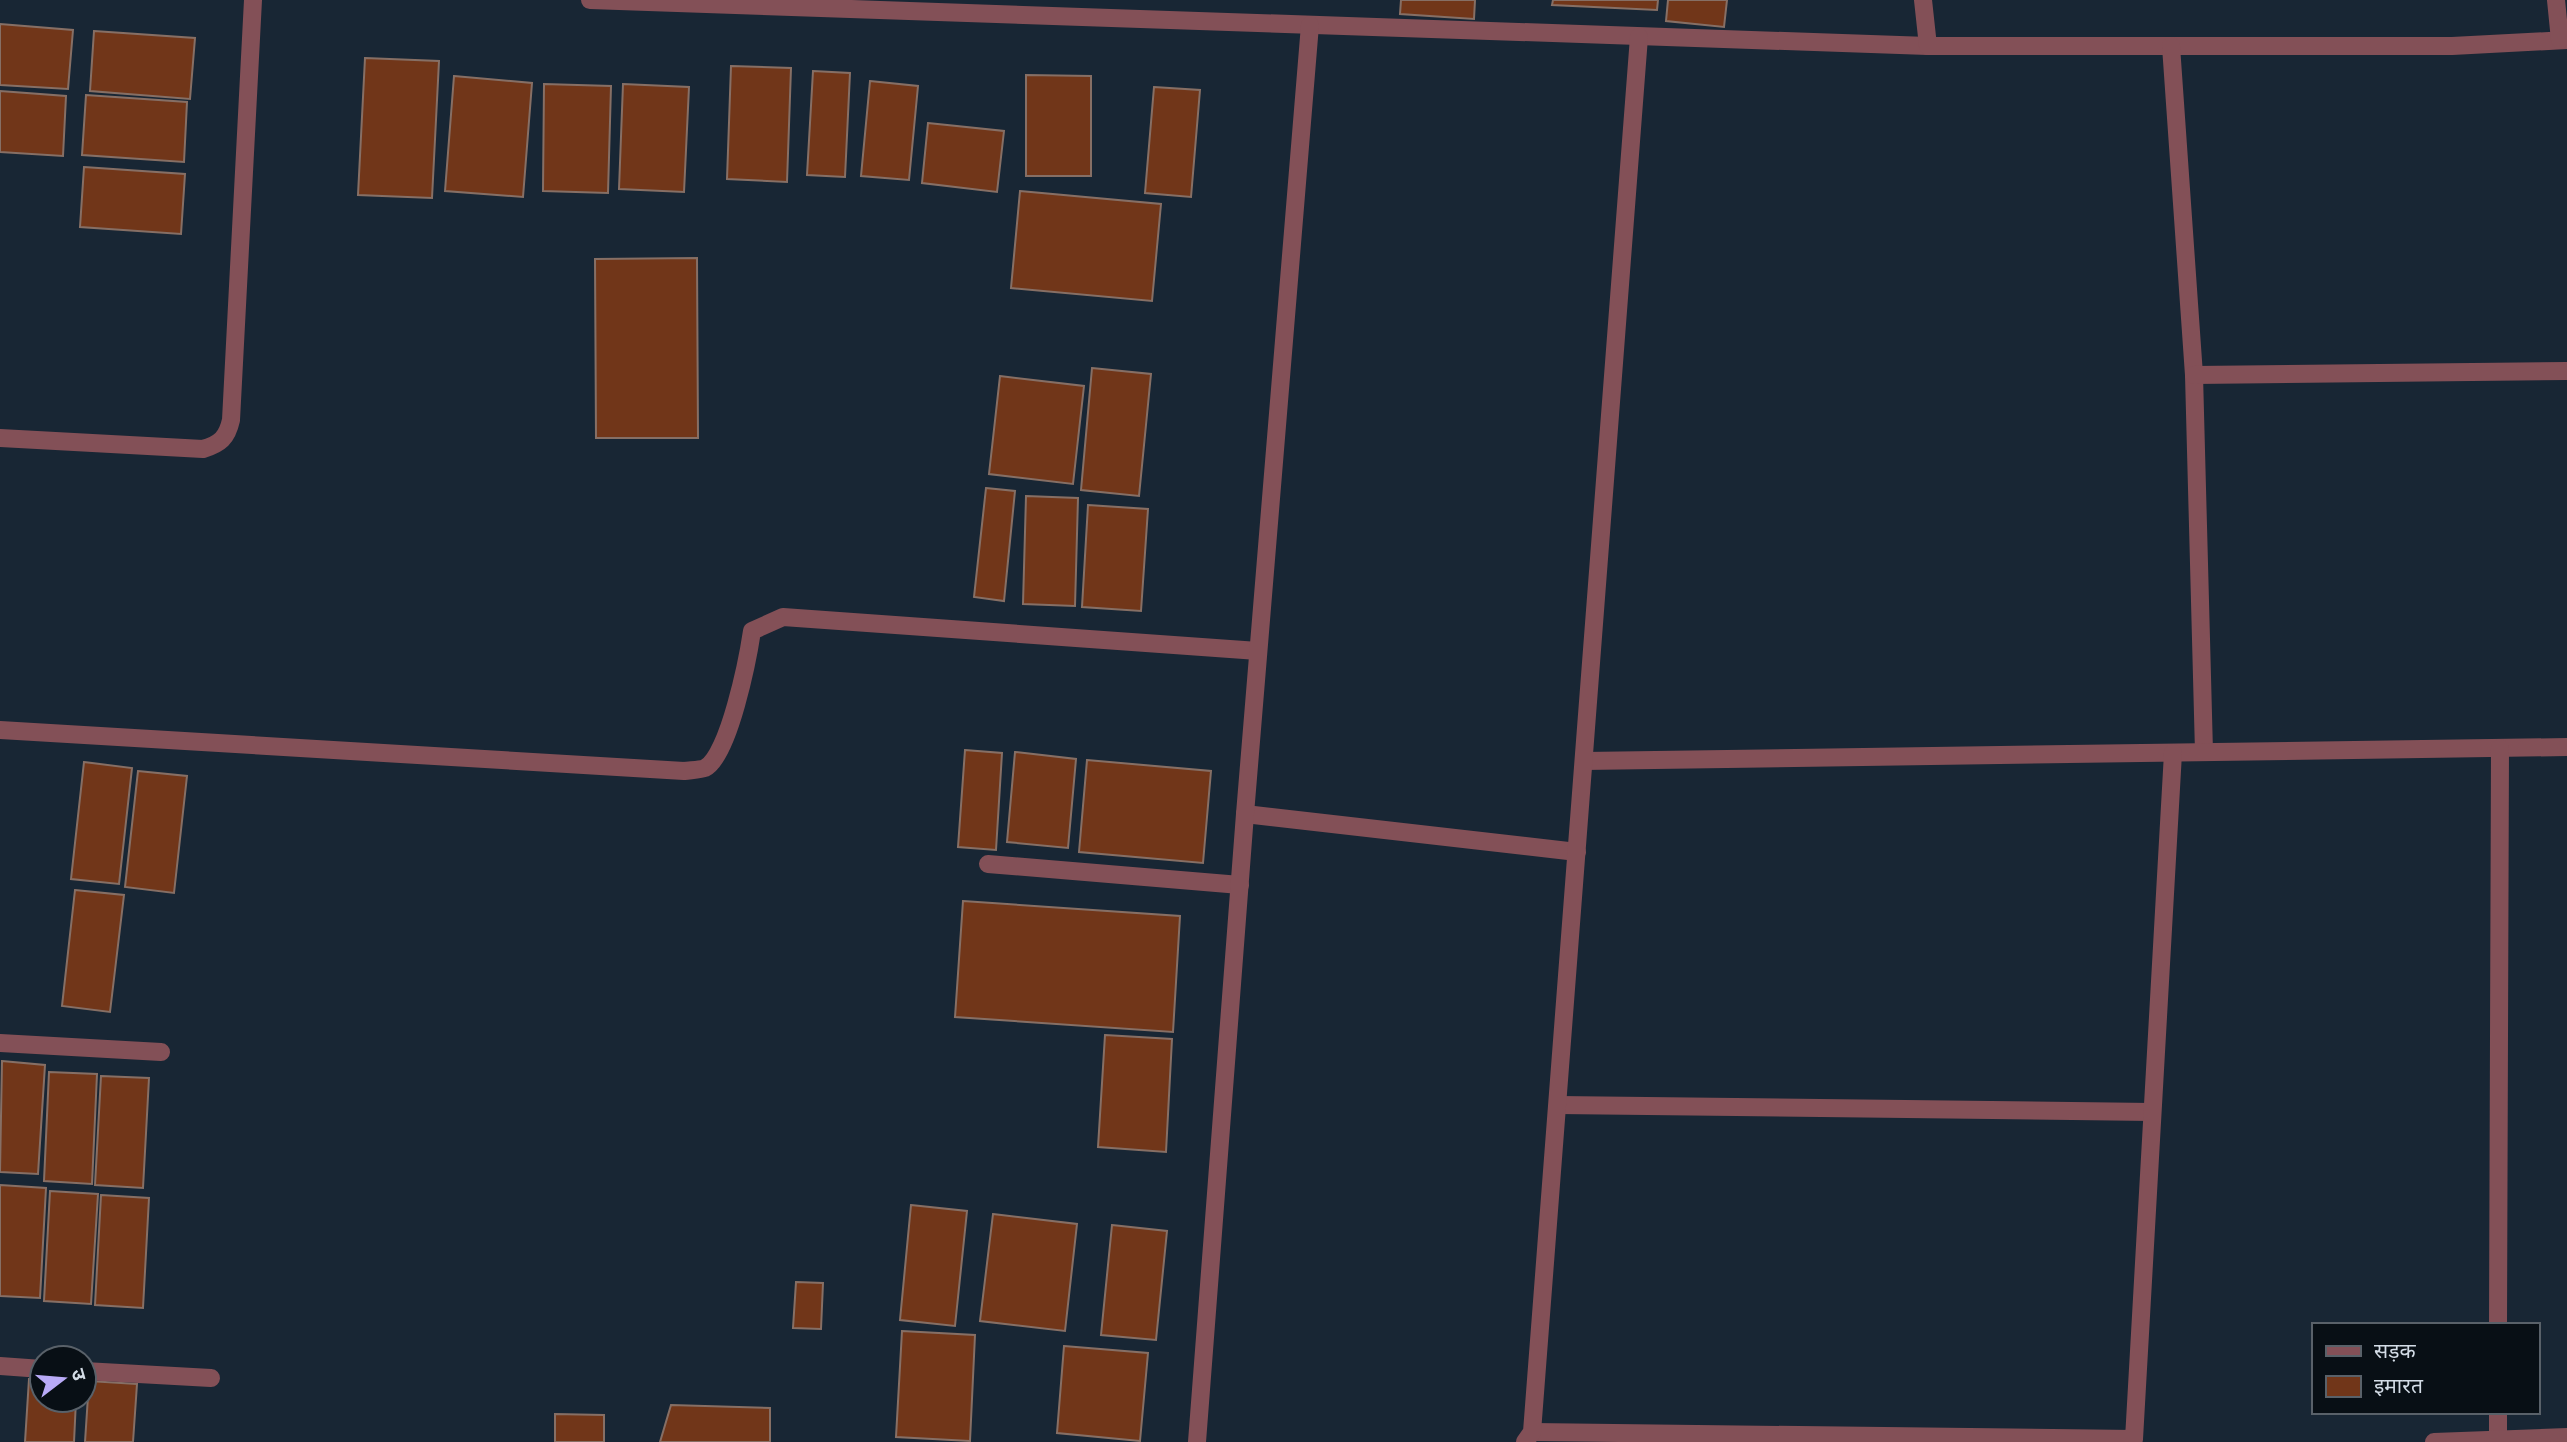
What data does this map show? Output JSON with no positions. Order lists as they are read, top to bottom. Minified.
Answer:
{"legend":["सड़क","इमारत"],"north":"right"}
